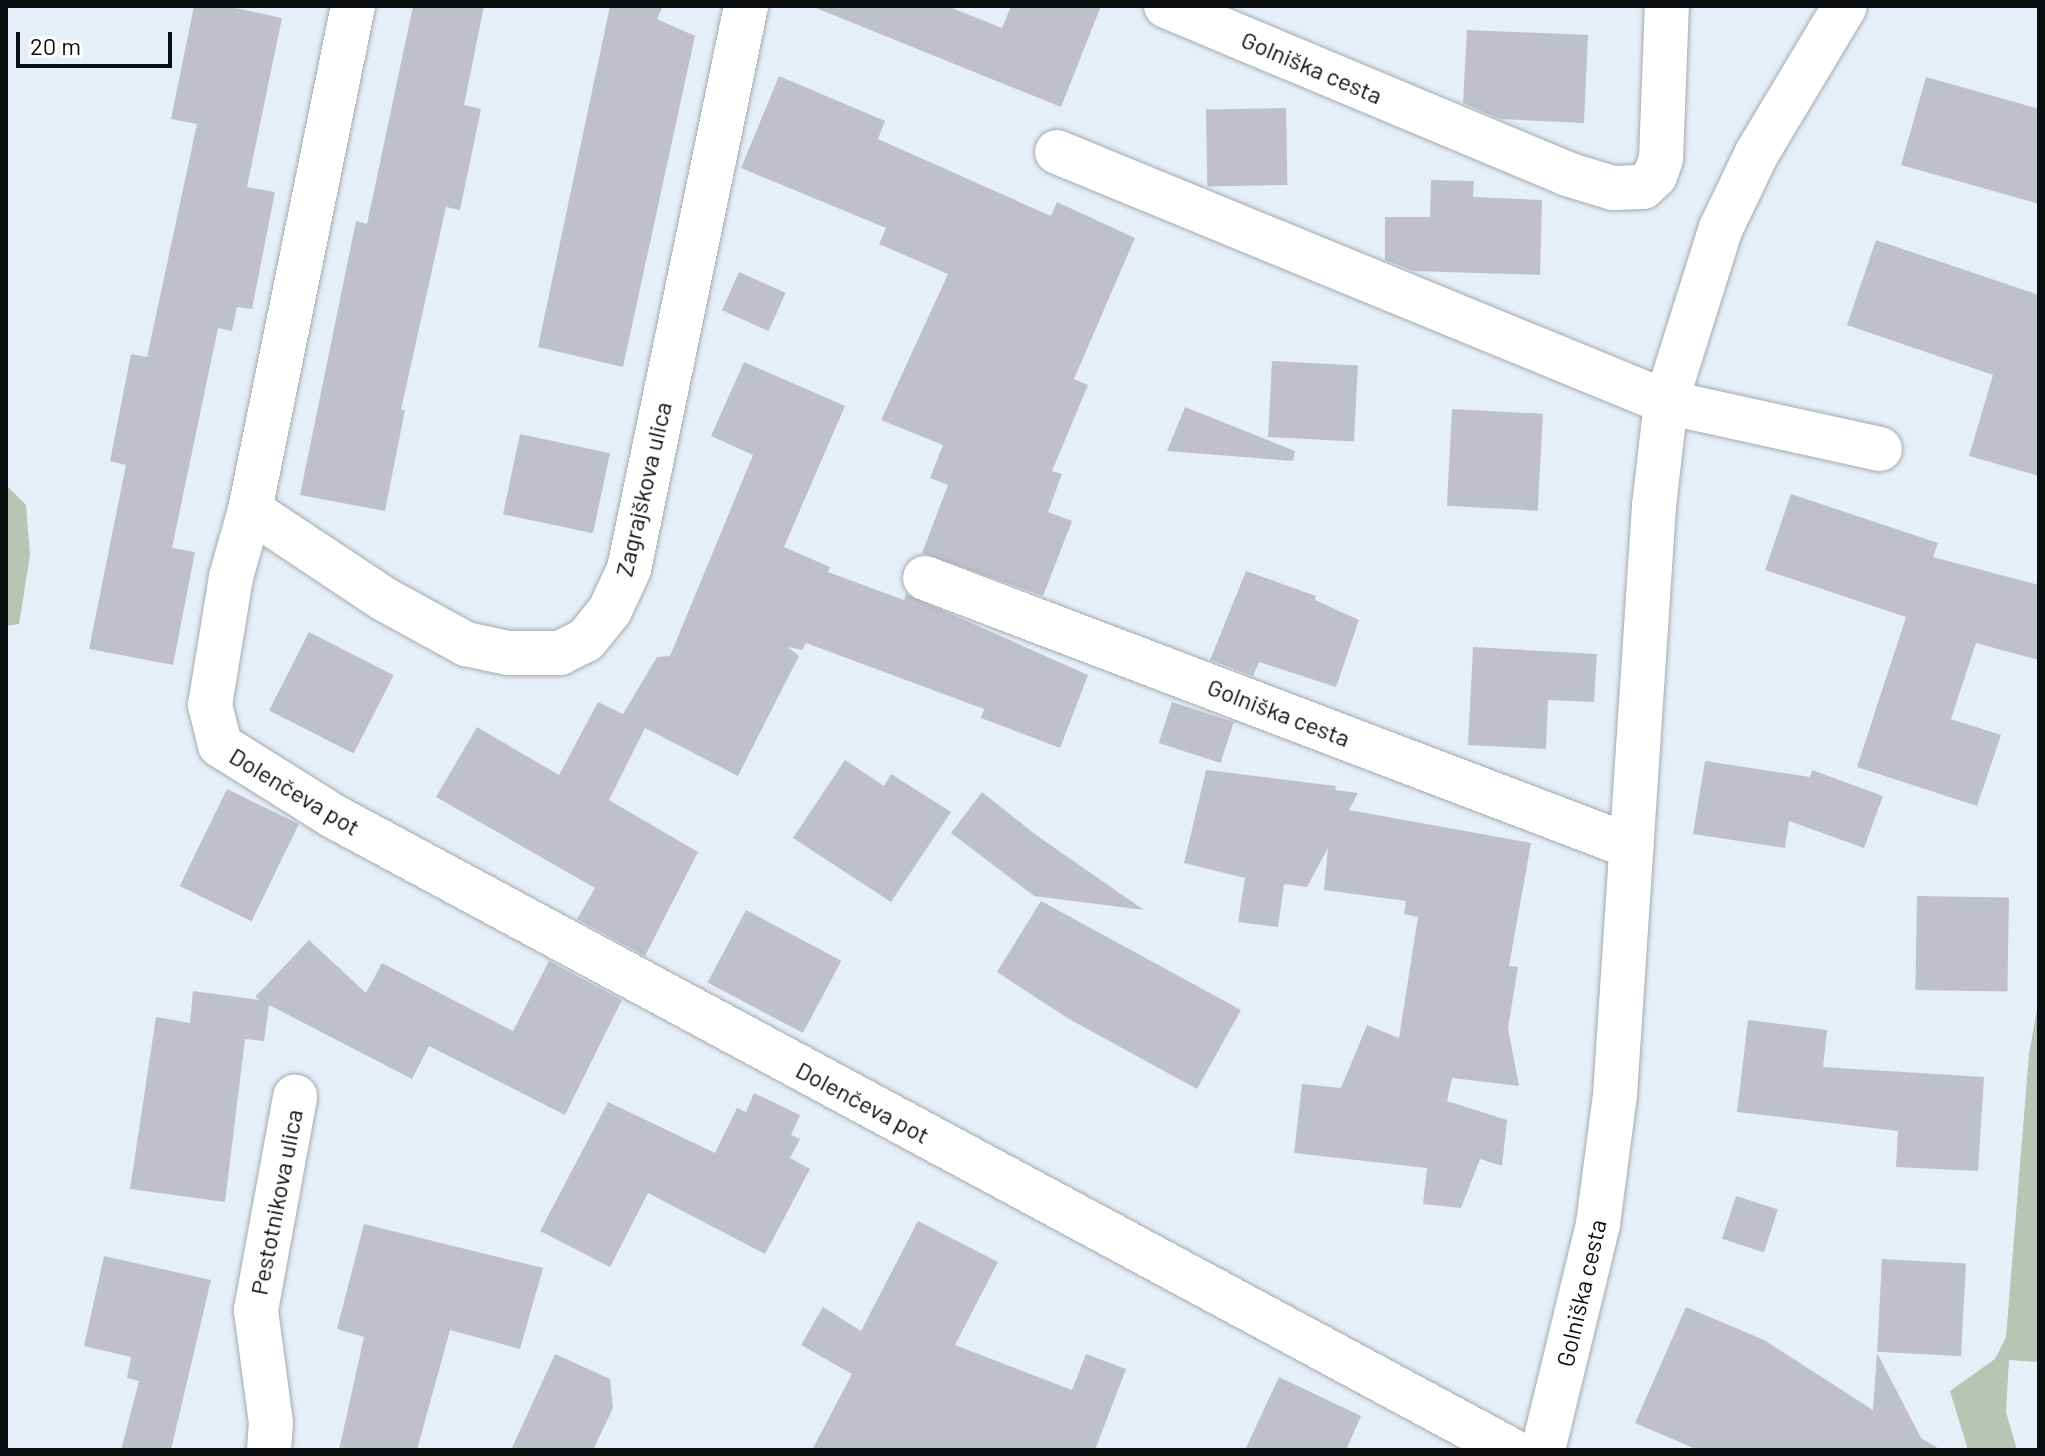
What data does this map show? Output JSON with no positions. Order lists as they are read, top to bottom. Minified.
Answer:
{"streets":{"street":["Golniška cesta","Zagrajškova ulica","Dolenčeva pot","Pestotnikova ulica"]},"crossings":[["Zagrajškova ulica","Dolenčeva pot"]],"scale_bar":"20 m"}
